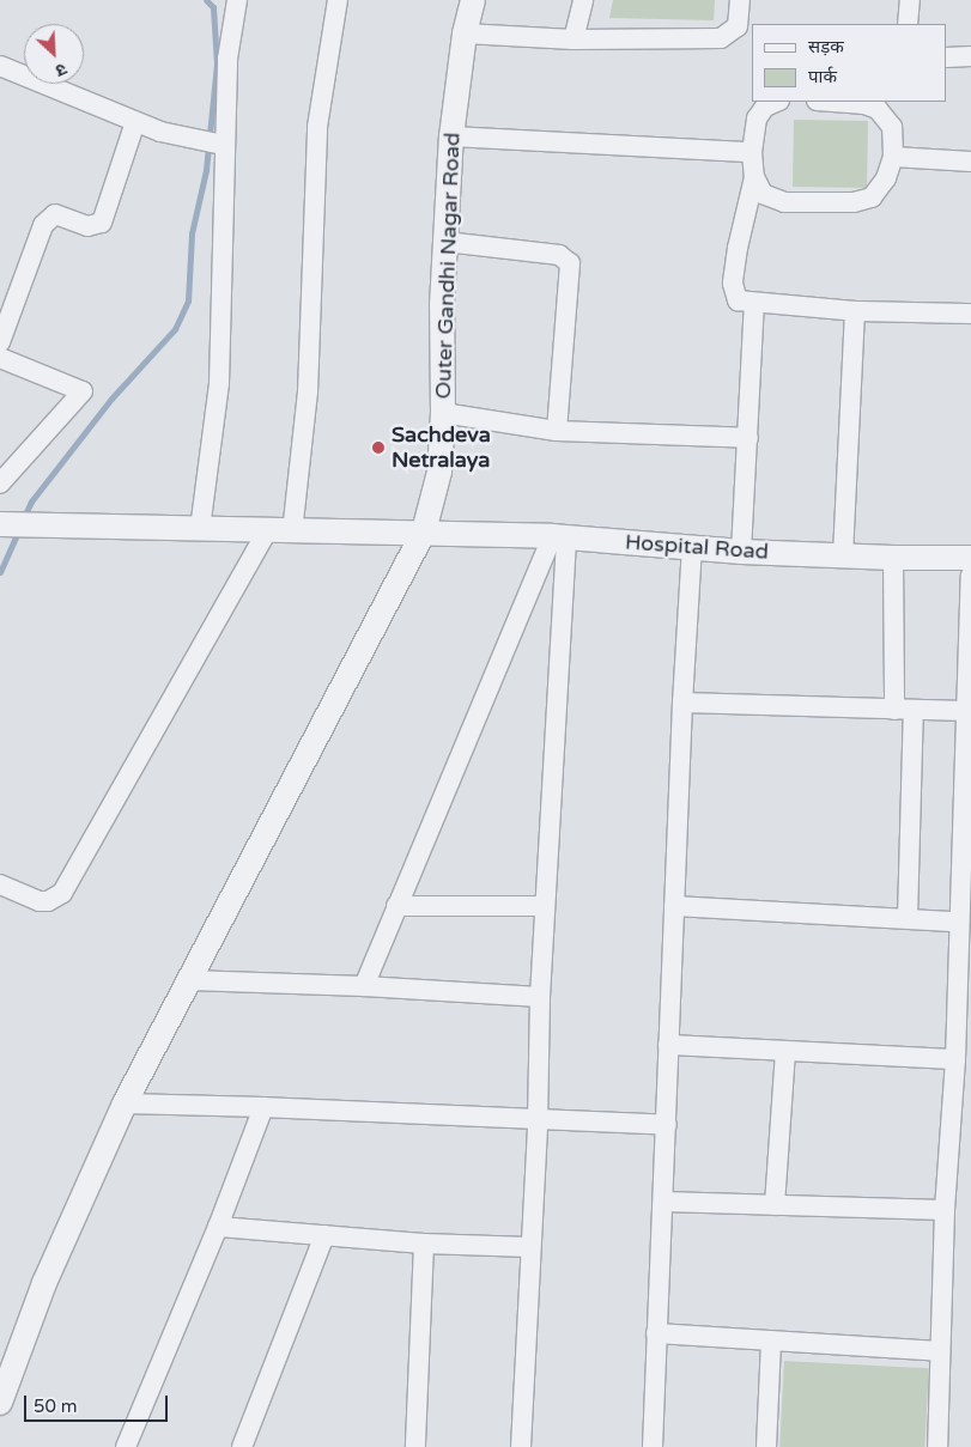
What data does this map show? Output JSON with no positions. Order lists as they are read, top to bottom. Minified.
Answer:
{"streets":{"street":["Outer Gandhi Nagar Road","Hospital Road"]},"crossings":[["Outer Gandhi Nagar Road","Hospital Road"]],"places":["Sachdeva Netralaya"],"legend":["सड़क","पार्क"],"scale_bar":"50 m","north":"bottom right"}
